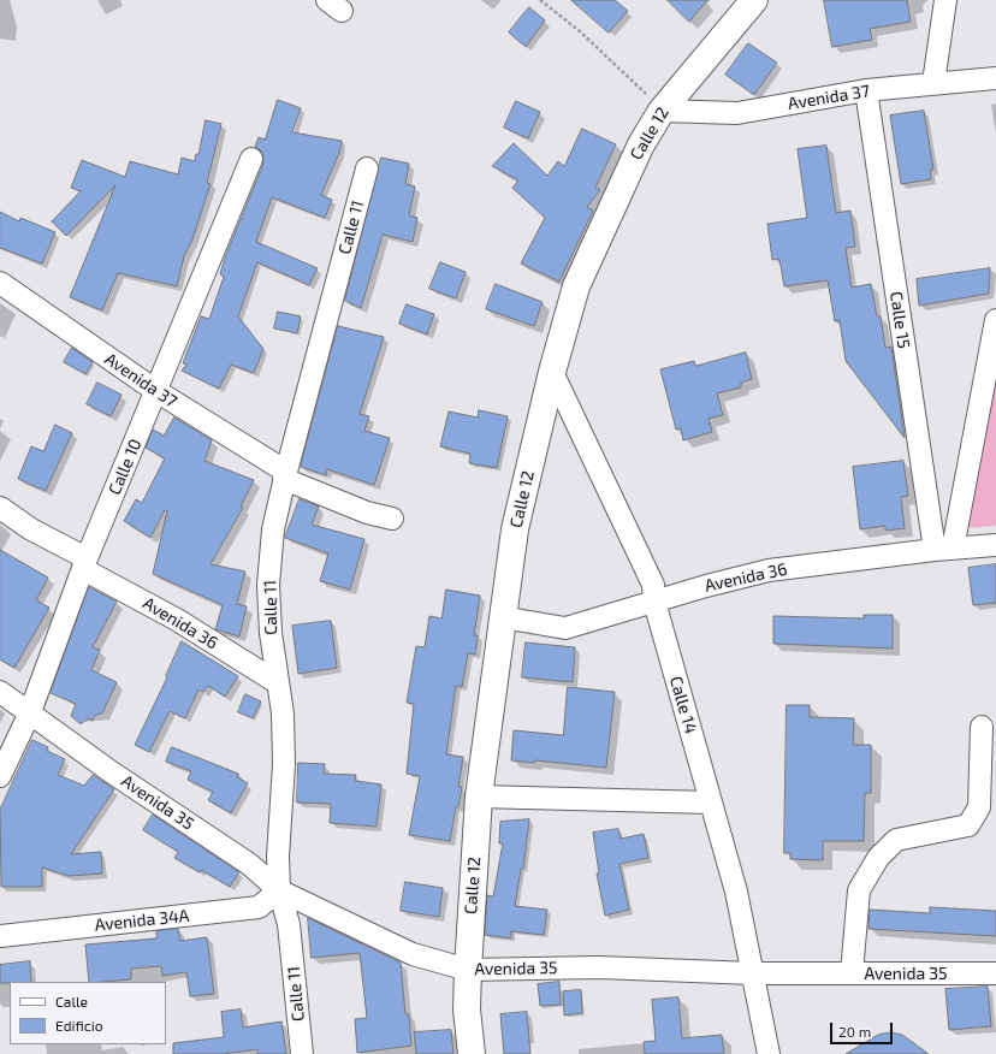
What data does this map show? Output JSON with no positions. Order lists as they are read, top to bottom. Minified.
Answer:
{"streets":{"main road":["Calle 12"],"street":["Avenida 37","Calle 11","Calle 15","Calle 10","Avenida 36","Calle 14","Avenida 35","Avenida 34A"]},"crossings":[["Avenida 37","Calle 12"],["Avenida 37","Calle 11"],["Avenida 37","Calle 15"],["Avenida 37","Calle 10"],["Calle 12","Avenida 36"],["Calle 12","Calle 14"],["Calle 12","Avenida 35"],["Calle 11","Avenida 36"],["Calle 11","Avenida 35"],["Calle 11","Avenida 34A"],["Calle 15","Avenida 36"],["Calle 10","Avenida 36"],["Calle 10","Avenida 35"],["Avenida 36","Calle 14"],["Calle 14","Avenida 35"],["Avenida 35","Avenida 34A"]],"legend":["Calle","Edificio"],"scale_bar":"20 m"}
